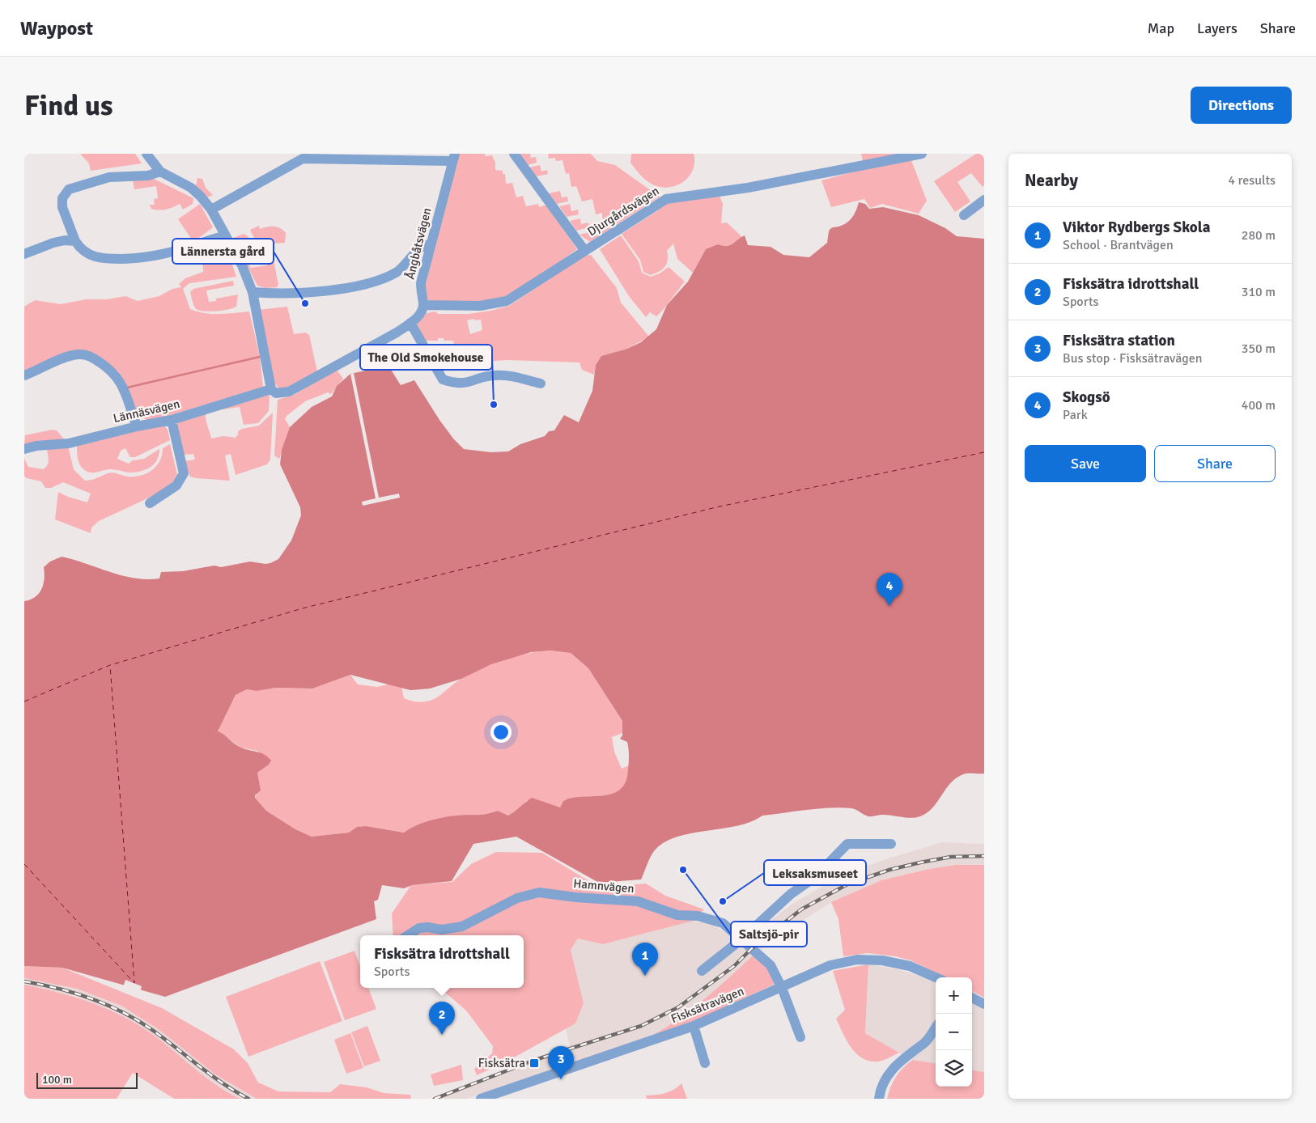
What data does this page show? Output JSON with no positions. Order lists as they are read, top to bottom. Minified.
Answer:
{"streets":{"street":["Djurgårdsvägen","Ångbåtsvägen","Lännäsvägen","Hamnvägen","Fisksätravägen"]},"crossings":[["Djurgårdsvägen","Ångbåtsvägen"],["Hamnvägen","Fisksätravägen"]],"places":{"other":["Lännersta gård","The Old Smokehouse","Saltsjö-pir","Leksaksmuseet"],"transit":["Fisksätra"]},"scale_bar":"100 m","page":{"header":"Waypost","nav":["Map","Layers","Share"],"buttons":["Directions",["Save","Share"]],"title":"Find us","heading":["Nearby","4 results"],"list":[{"mark":"1","name":"Viktor Rydbergs Skola","note":"School · Brantvägen","value":"280 m"},{"mark":"2","name":"Fisksätra idrottshall","note":"Sports","value":"310 m"},{"mark":"3","name":"Fisksätra station","note":"Bus stop · Fisksätravägen","value":"350 m"},{"mark":"4","name":"Skogsö","note":"Park","value":"400 m"}],"pins":["4","1","2","3"],"popup":["Fisksätra idrottshall","Sports"],"map_buttons":["+","−"],"scale":"100 m"}}
